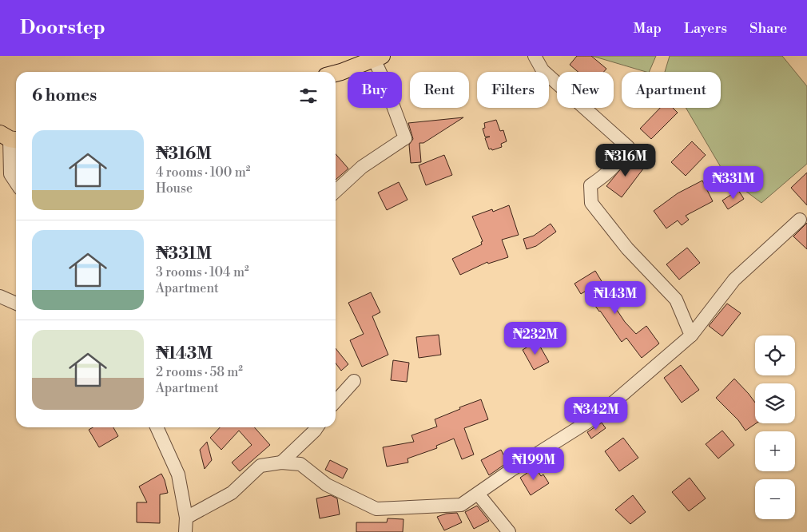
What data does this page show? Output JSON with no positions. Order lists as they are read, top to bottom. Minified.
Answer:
{"page":{"header":"Doorstep","nav":["Map","Layers","Share"],"chip":["Buy","Rent","Filters","New","Apartment"],"heading":"6 homes","list":[{"name":"₦316M","note":"4 rooms · 100 m² · House"},{"name":"₦331M","note":"3 rooms · 104 m² · Apartment"},{"name":"₦143M","note":"2 rooms · 58 m² · Apartment"}],"price":["₦316M","₦331M","₦143M","₦232M","₦342M","₦199M"],"map_buttons":["+","−"]}}
